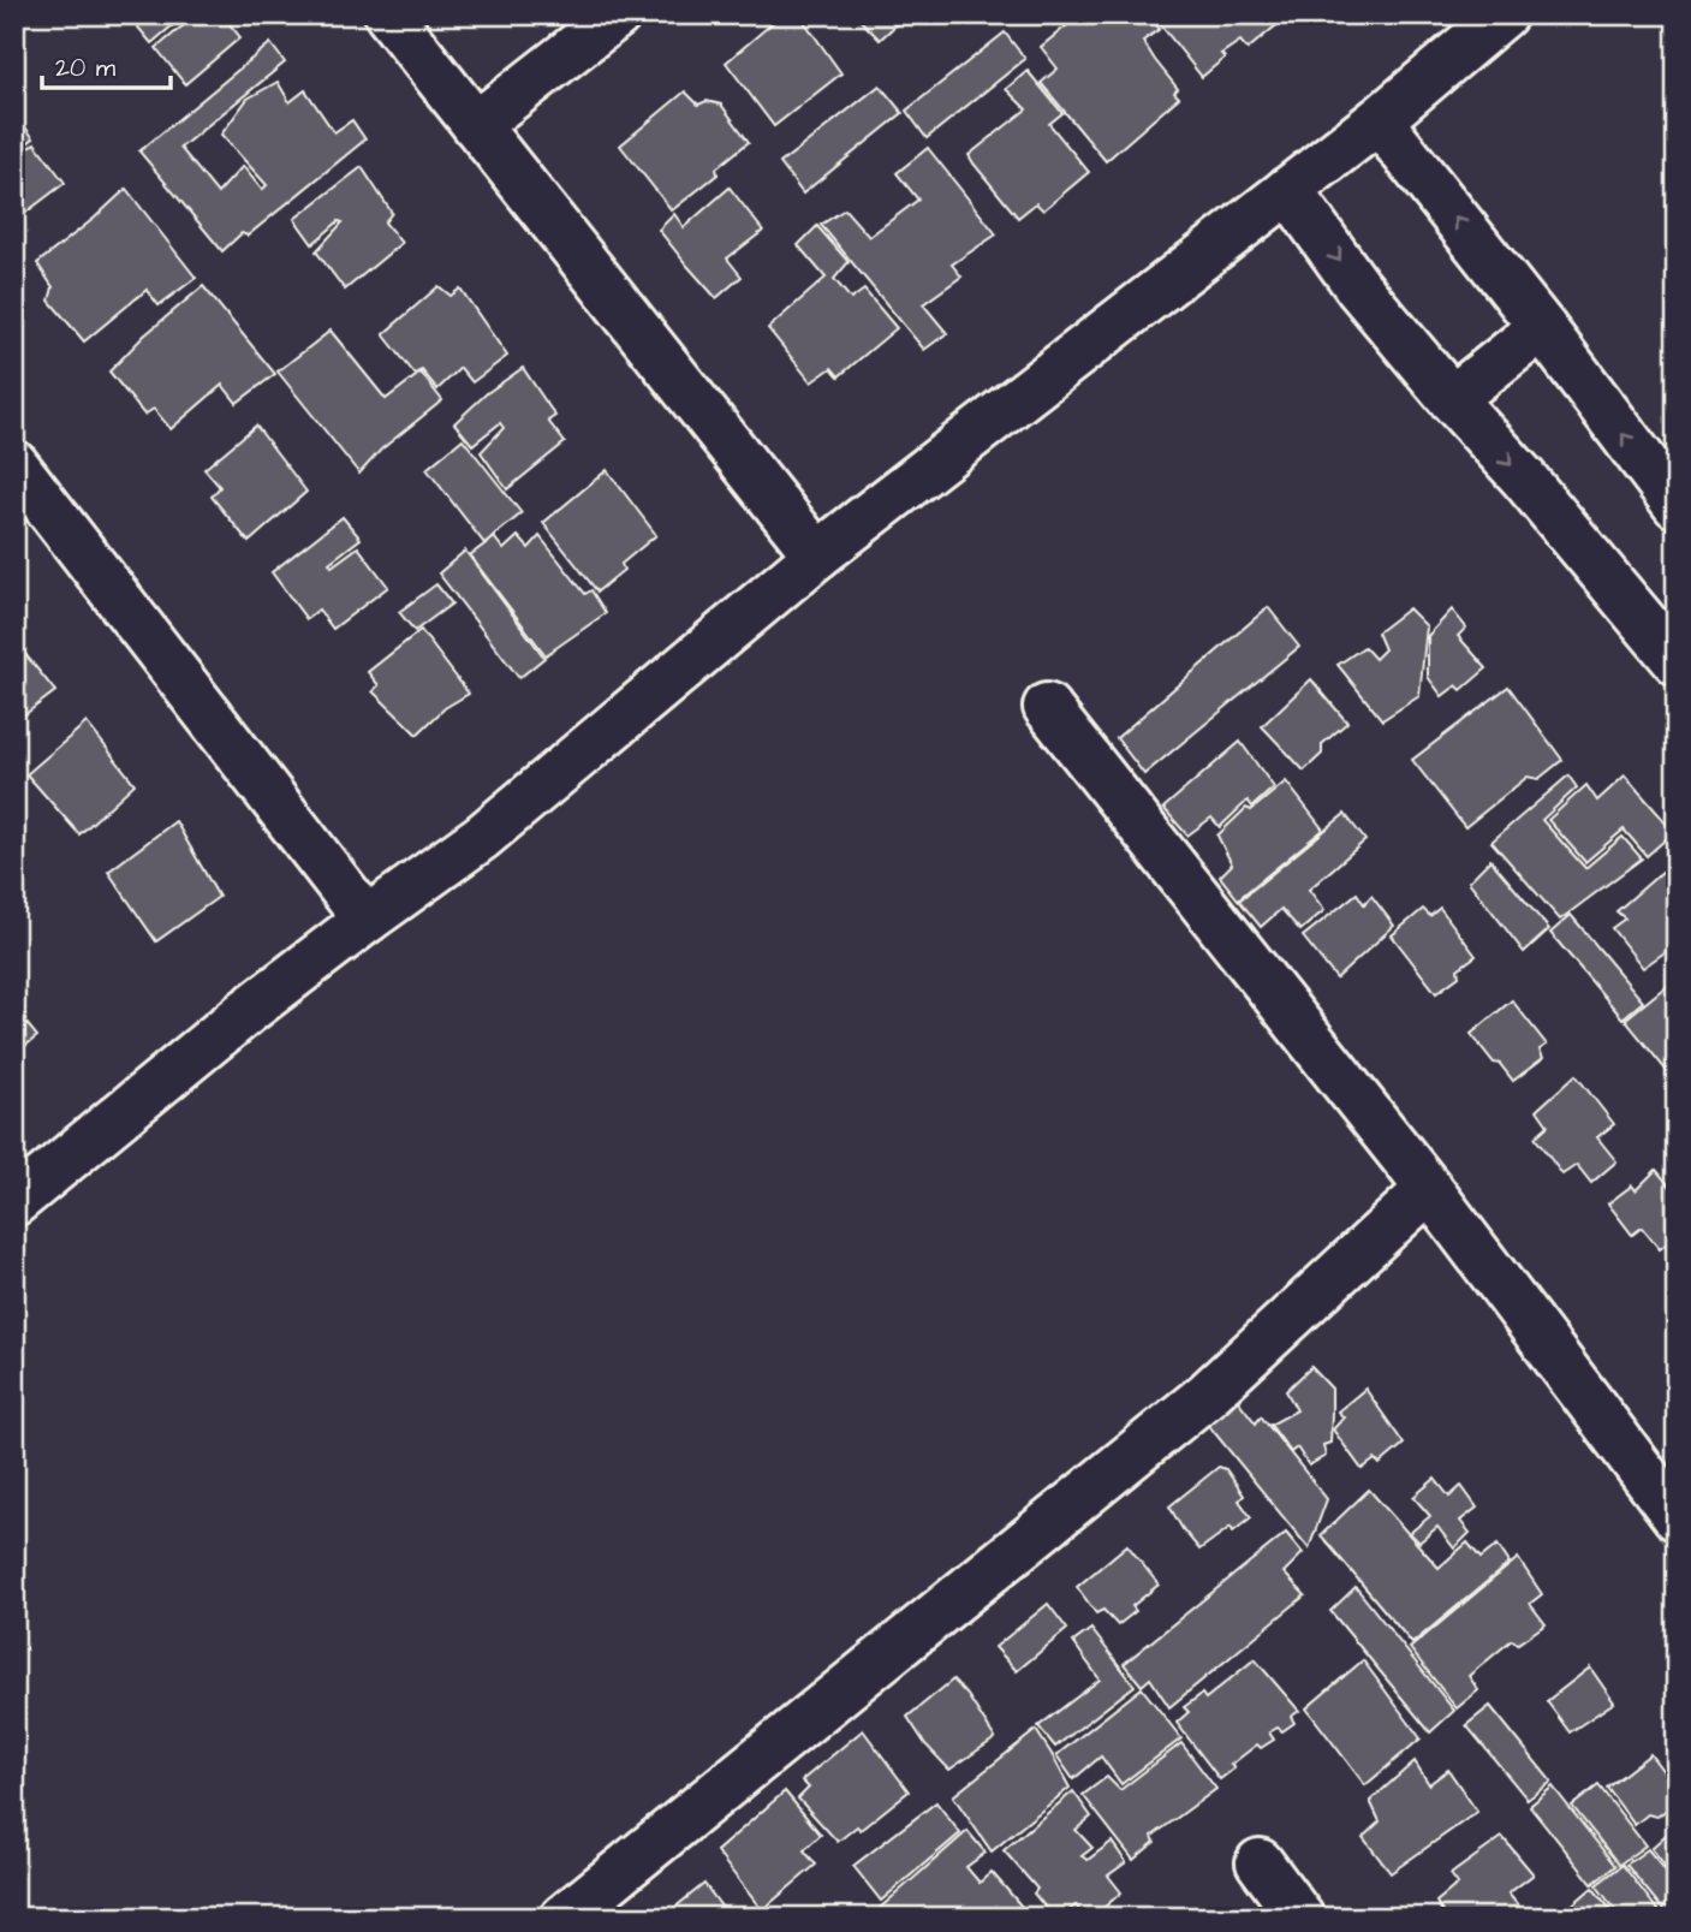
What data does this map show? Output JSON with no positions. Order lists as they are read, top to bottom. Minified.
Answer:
{"scale_bar":"20 m"}
